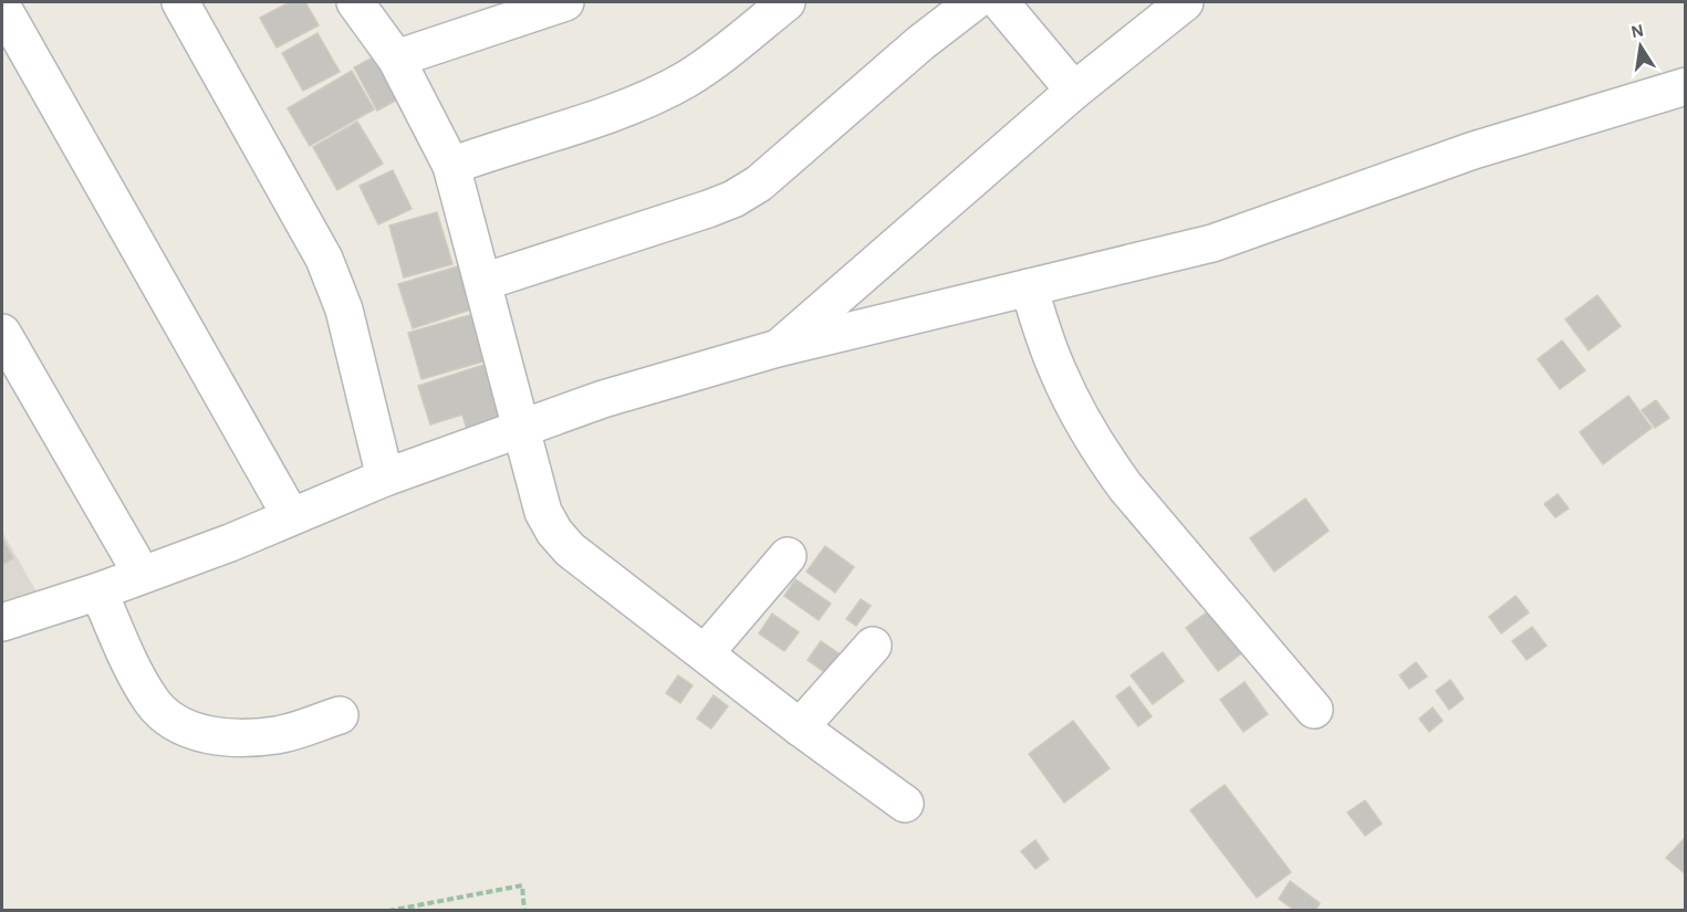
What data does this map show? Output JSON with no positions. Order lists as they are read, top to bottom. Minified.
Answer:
{"north":"top"}
